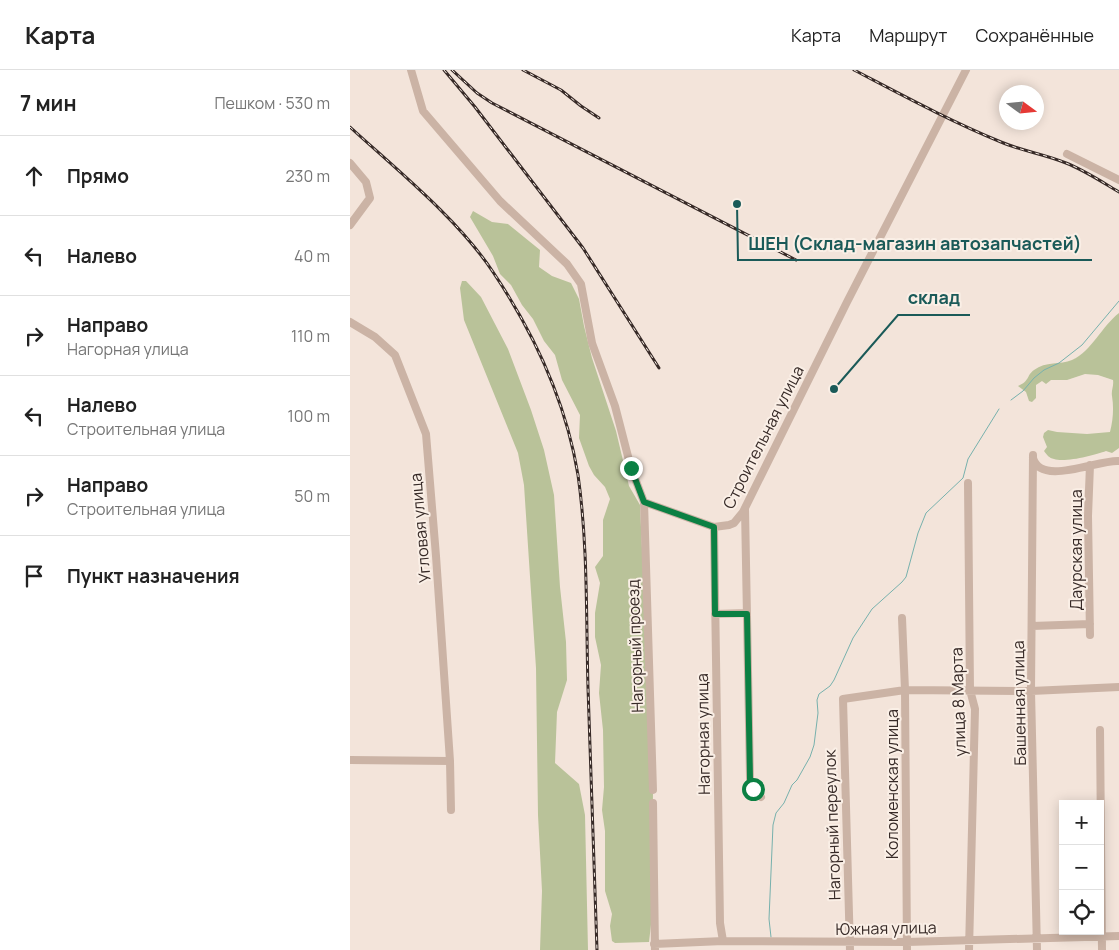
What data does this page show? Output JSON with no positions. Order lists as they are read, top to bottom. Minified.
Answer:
{"streets":{"street":["Строительная улица","Угловая улица","Даурская улица","Нагорный проезд","улица 8 Марта","Башенная улица","Нагорная улица","Коломенская улица","Нагорный переулок","Южная улица"]},"crossings":[["Строительная улица","Нагорный проезд"],["Строительная улица","Нагорная улица"],["Даурская улица","Башенная улица"],["улица 8 Марта","Южная улица"],["Башенная улица","Южная улица"],["Нагорная улица","Южная улица"],["Коломенская улица","Нагорный переулок"],["Коломенская улица","Южная улица"],["Нагорный переулок","Южная улица"]],"places":["ШЕН (Склад-магазин автозапчастей)","склад"],"north":"right","page":{"header":"Карта","nav":["Карта","Маршрут","Сохранённые"],"heading":["7 мин","Пешком · 530 m"],"list":[["Прямо","230 m"],["Налево","40 m"],["Направо","Нагорная улица","110 m"],["Налево","Строительная улица","100 m"],["Направо","Строительная улица","50 m"],"Пункт назначения"],"map_buttons":["+","−"]}}
